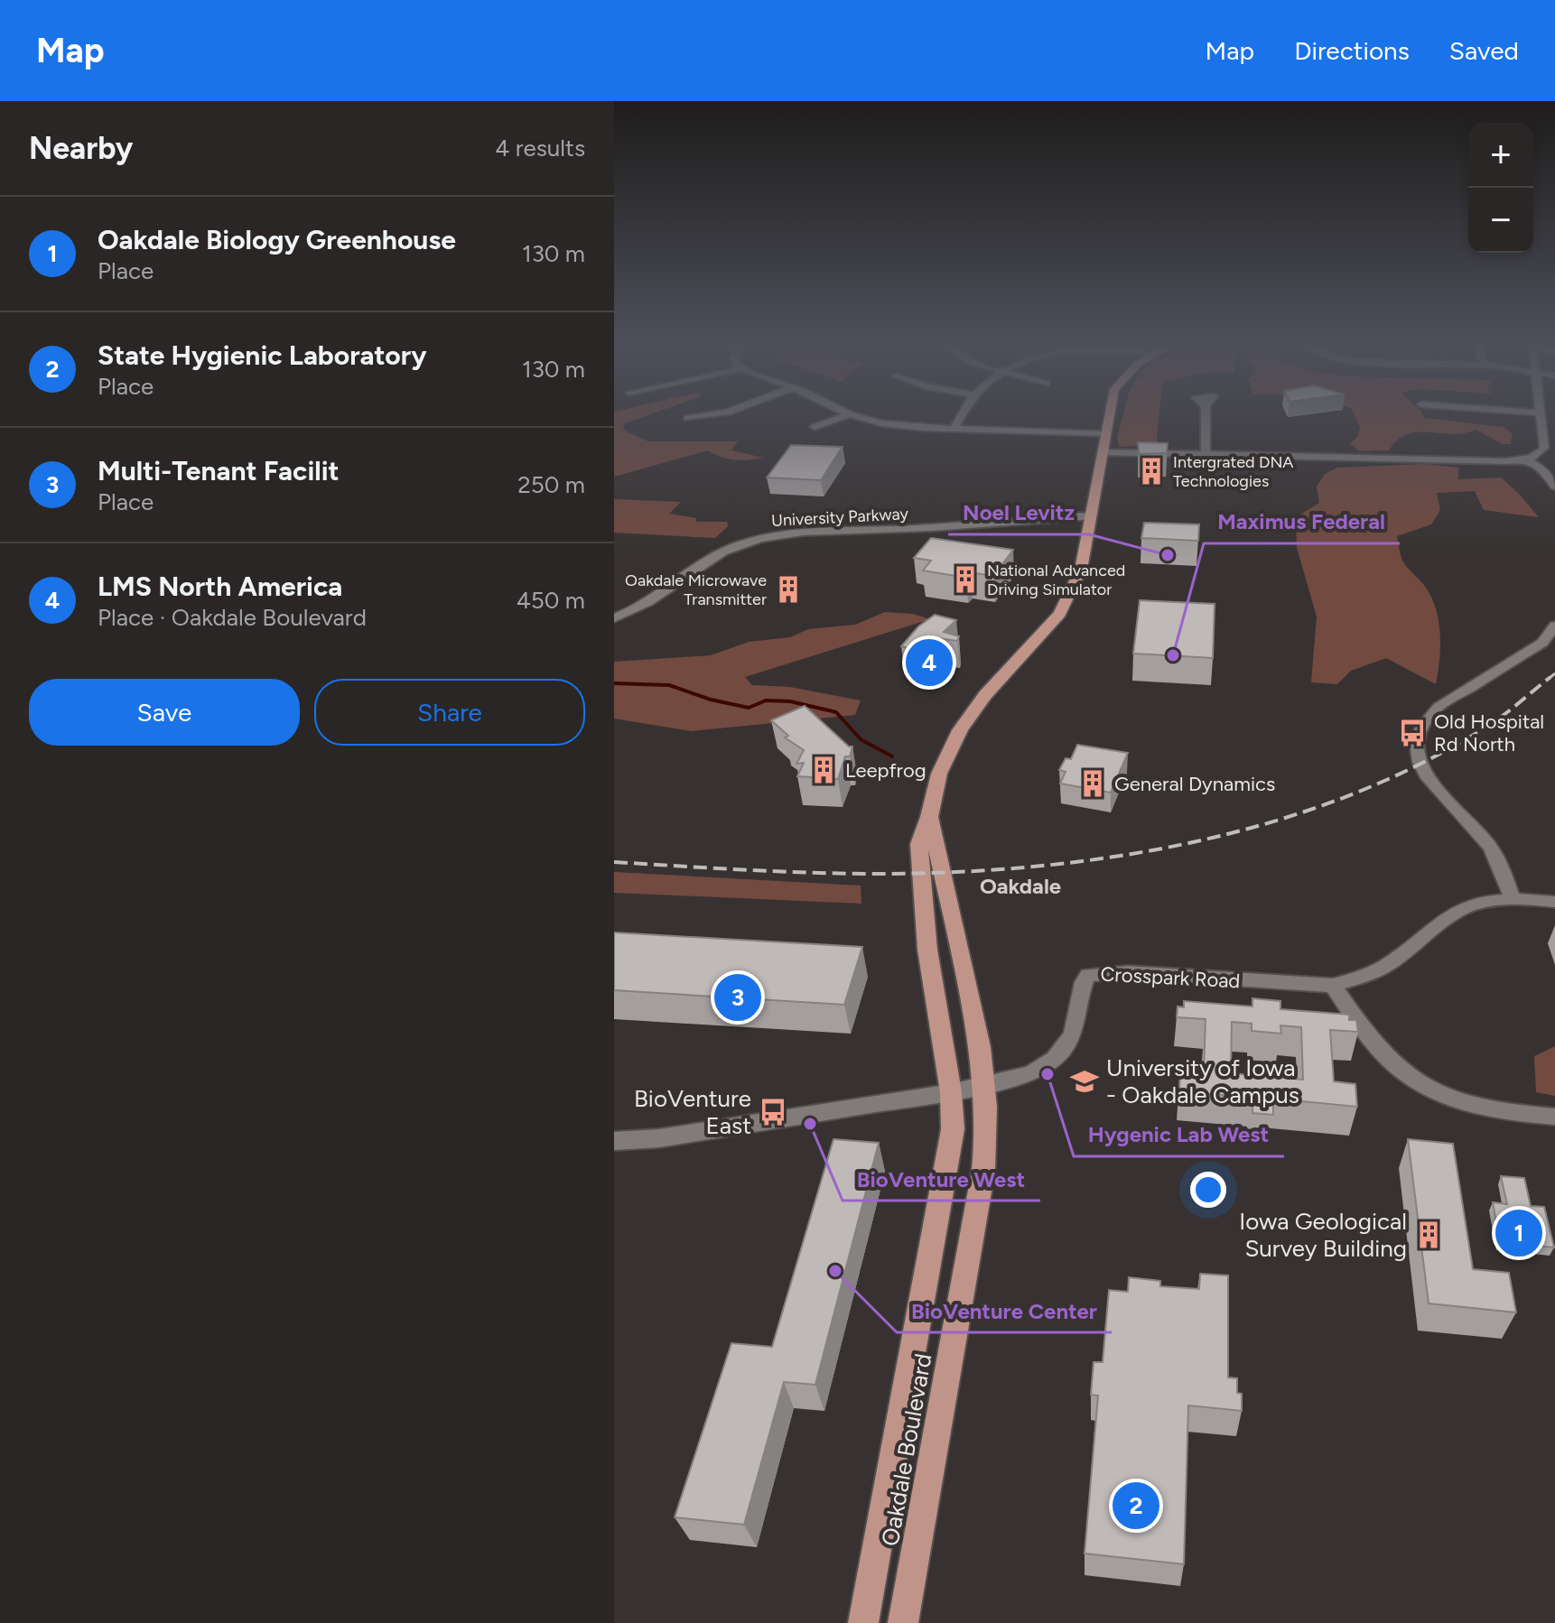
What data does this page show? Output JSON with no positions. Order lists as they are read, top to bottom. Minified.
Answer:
{"streets":{"main road":["Oakdale Boulevard"],"street":["University Parkway","Crosspark Road"]},"crossings":[["University Parkway","Oakdale Boulevard"],["Crosspark Road","Oakdale Boulevard"]],"districts":["Oakdale"],"places":{"building":["Intergrated DNA Technologies","National Advanced Driving Simulator","Oakdale Microwave Transmitter","Leepfrog","General Dynamics","Iowa Geological Survey Building"],"other":["Noel Levitz","Maximus Federal","Hygenic Lab West","BioVenture West","BioVenture Center"],"bus stop":["Old Hospital Rd North","BioVenture East"],"school or university":["University of Iowa - Oakdale Campus"]},"page":{"header":"Map","nav":["Map","Directions","Saved"],"heading":["Nearby","4 results"],"map_buttons":["+","−"],"list":[{"mark":"1","name":"Oakdale Biology Greenhouse","note":"Place","value":"130 m"},{"mark":"2","name":"State Hygienic Laboratory","note":"Place","value":"130 m"},{"mark":"3","name":"Multi-Tenant Facilit","note":"Place","value":"250 m"},{"mark":"4","name":"LMS North America","note":"Place · Oakdale Boulevard","value":"450 m"}],"pins":["4","3","1","2"],"buttons":["Save","Share"]}}
